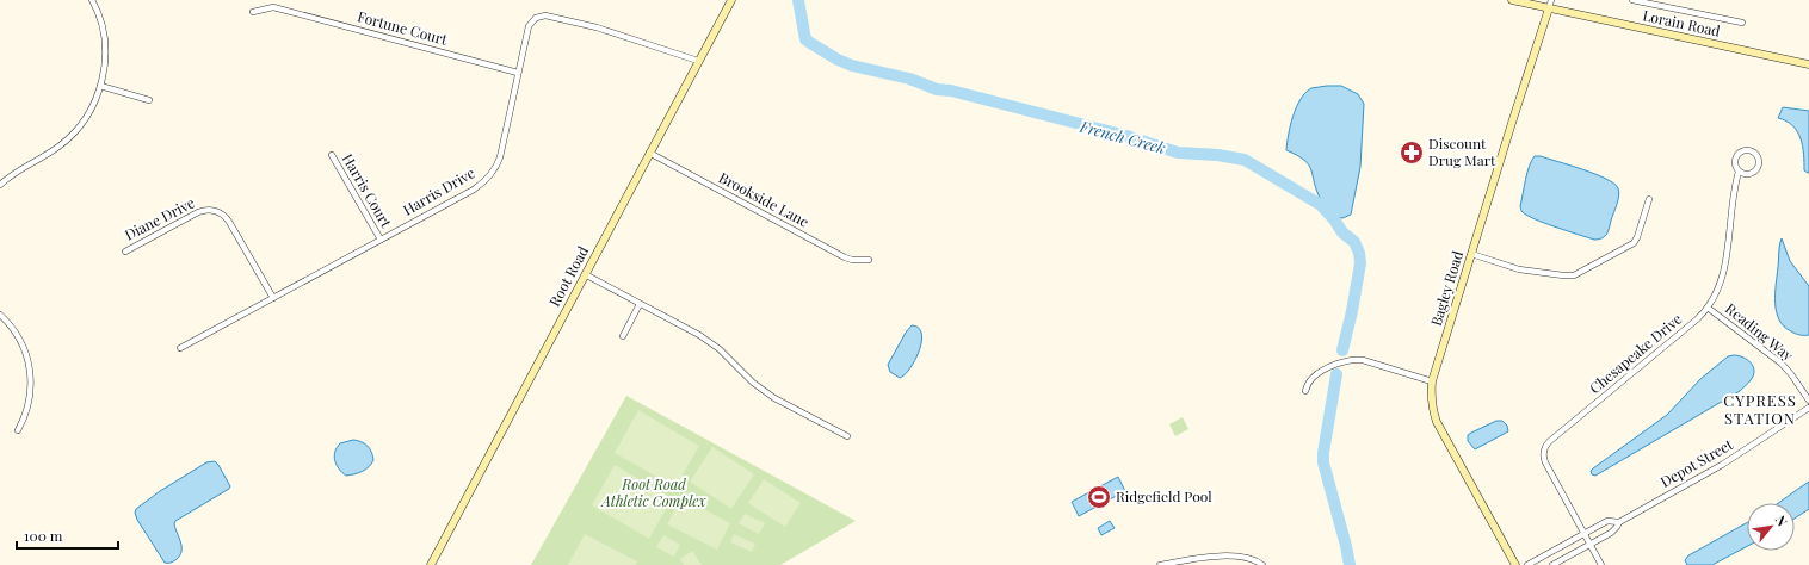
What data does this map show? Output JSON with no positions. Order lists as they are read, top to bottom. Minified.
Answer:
{"streets":{"street":["Lorain Road","Fortune Court","Harris Court","Harris Drive","Brookside Lane","Diane Drive","Root Road","Bagley Road","Reading Way","Chesapeake Drive","Depot Street"]},"crossings":[["Lorain Road","Bagley Road"],["Fortune Court","Harris Drive"],["Harris Court","Harris Drive"],["Harris Drive","Diane Drive"],["Harris Drive","Root Road"],["Brookside Lane","Root Road"],["Reading Way","Chesapeake Drive"],["Chesapeake Drive","Depot Street"]],"districts":["CYPRESS STATION"],"water":["French Creek"],"parks":["Root Road Athletic Complex"],"places":{"pharmacy":["Discount Drug Mart"],"sports":["Ridgefield Pool"]},"scale_bar":"100 m","north":"top right"}
